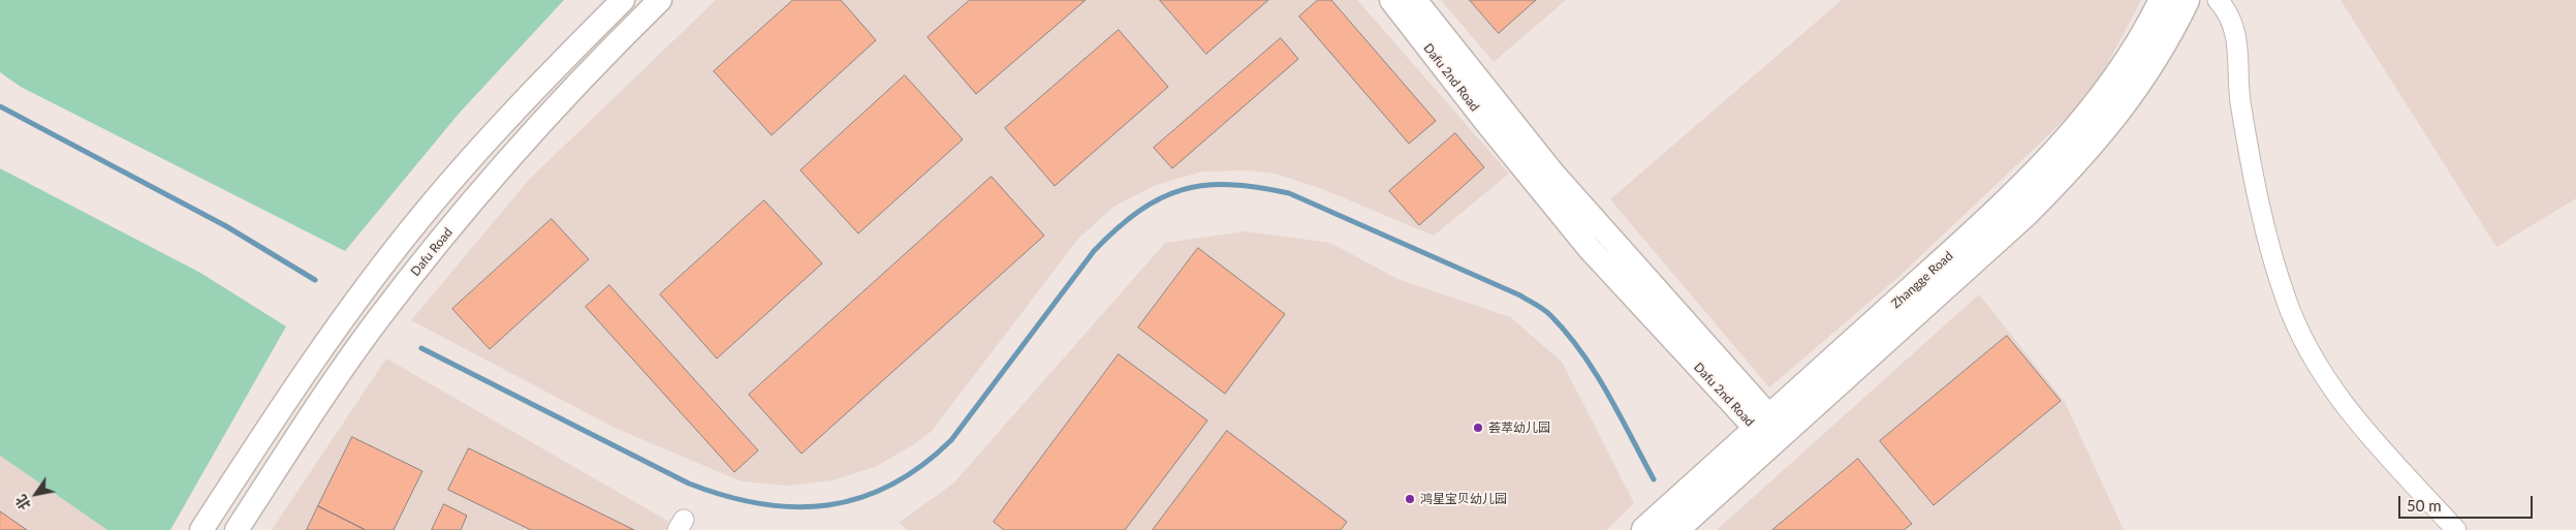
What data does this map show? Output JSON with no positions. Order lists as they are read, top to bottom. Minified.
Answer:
{"streets":{"main road":["Zhangge Road"],"street":["Dafu 2nd Road","Dafu Road"]},"crossings":[["Dafu 2nd Road","Zhangge Road"]],"places":["荟萃幼儿园","鸿星宝贝幼儿园"],"scale_bar":"50 m","north":"bottom left"}
